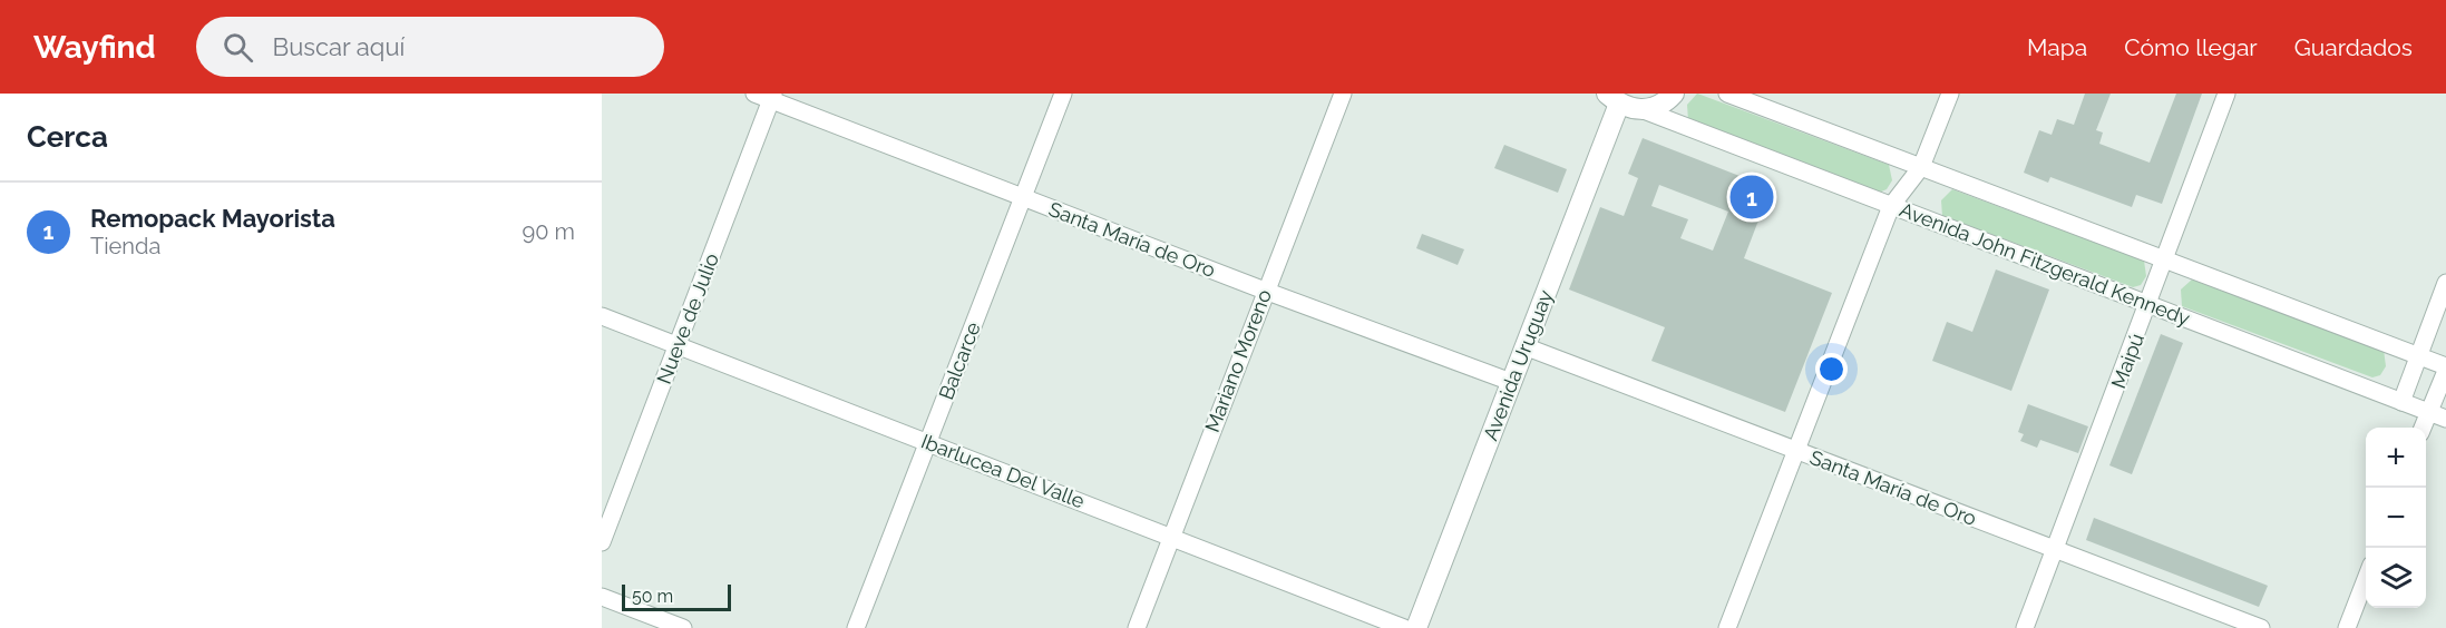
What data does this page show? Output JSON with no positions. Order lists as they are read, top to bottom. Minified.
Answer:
{"streets":{"street":["Santa María de Oro","Avenida John Fitzgerald Kennedy","Nueve de Julio","Balcarce","Mariano Moreno","Maipú","Avenida Uruguay","Ibarlucea Del Valle"]},"crossings":[["Santa María de Oro","Nueve de Julio"],["Santa María de Oro","Balcarce"],["Santa María de Oro","Mariano Moreno"],["Santa María de Oro","Maipú"],["Santa María de Oro","Avenida Uruguay"],["Avenida John Fitzgerald Kennedy","Maipú"],["Nueve de Julio","Ibarlucea Del Valle"],["Balcarce","Ibarlucea Del Valle"],["Mariano Moreno","Ibarlucea Del Valle"]],"scale_bar":"50 m","page":{"header":"Wayfind","search":"Buscar aquí","nav":["Mapa","Cómo llegar","Guardados"],"heading":"Cerca","pins":"1","list":[{"mark":"1","name":"Remopack Mayorista","note":"Tienda","value":"90 m"}],"map_buttons":["+","−"],"scale":"50 m"}}
